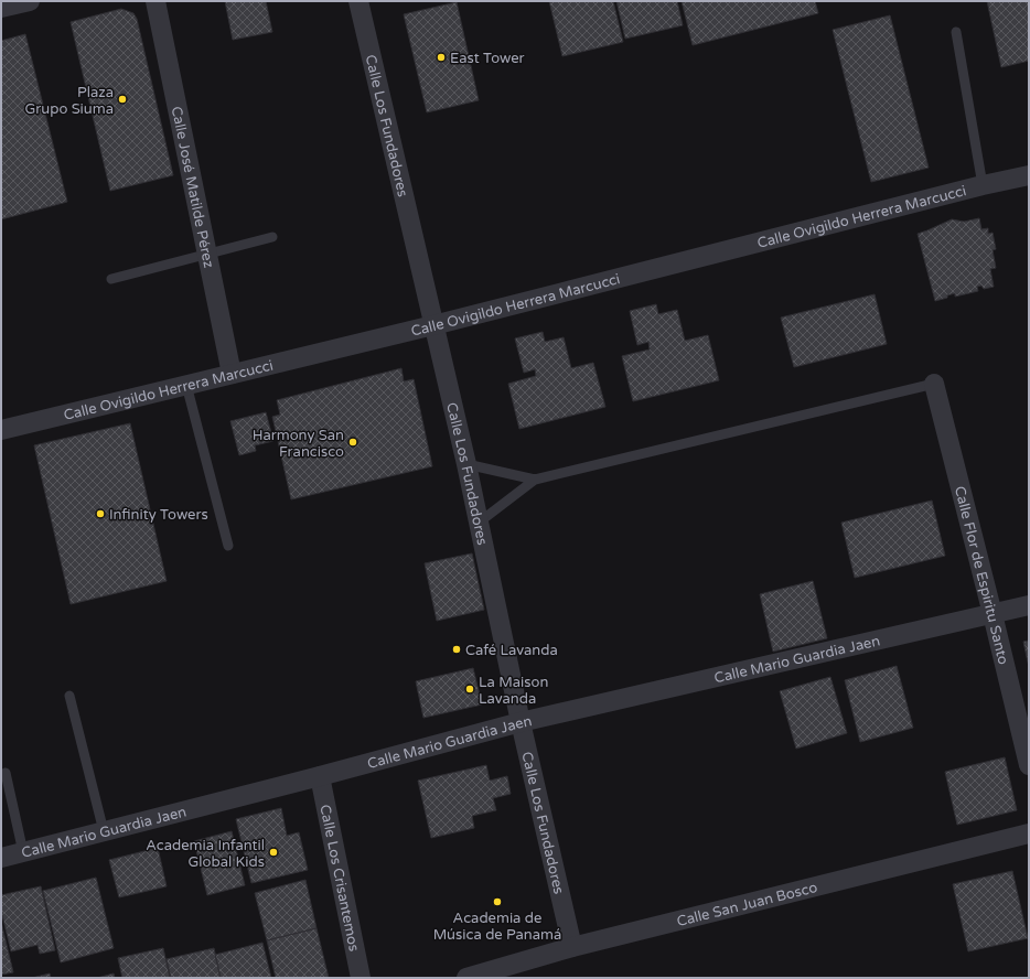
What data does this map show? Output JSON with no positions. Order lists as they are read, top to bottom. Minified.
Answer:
{"streets":{"street":["Calle Los Fundadores","Calle José Matilde Pérez","Calle Ovigildo Herrera Marcucci","Calle Flor de Espiritu Santo","Calle Mario Guardia Jaen","Calle Los Crisantemos","Calle San Juan Bosco"]},"crossings":[["Calle Los Fundadores","Calle Ovigildo Herrera Marcucci"],["Calle Los Fundadores","Calle Mario Guardia Jaen"],["Calle Los Fundadores","Calle San Juan Bosco"],["Calle José Matilde Pérez","Calle Ovigildo Herrera Marcucci"],["Calle Flor de Espiritu Santo","Calle Mario Guardia Jaen"],["Calle Mario Guardia Jaen","Calle Los Crisantemos"]],"places":["East Tower","Plaza Grupo Siuma","Harmony San Francisco","Infinity Towers","Café Lavanda","La Maison Lavanda","Academia Infantil Global Kids","Academia de Música de Panamá"]}
